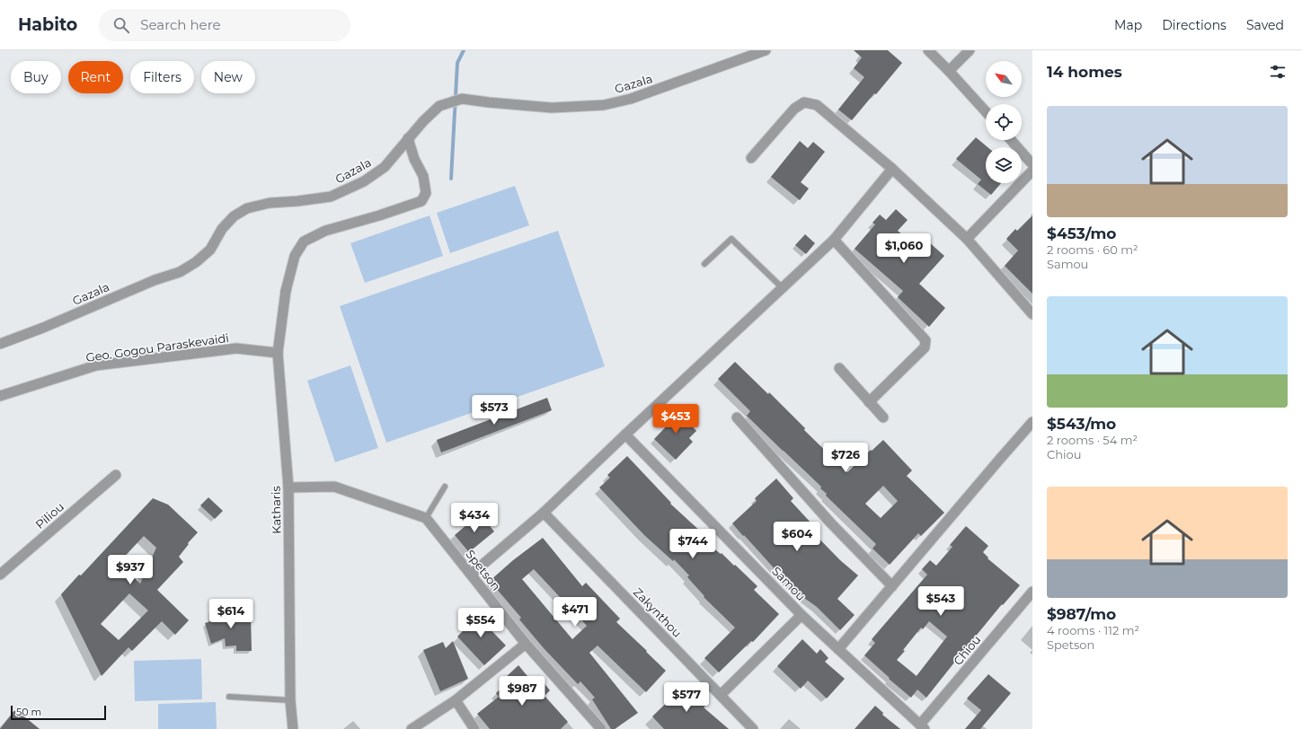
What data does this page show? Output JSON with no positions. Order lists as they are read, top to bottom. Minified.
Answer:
{"streets":{"street":["Gazala","Geo. Gogou Paraskevaidi","Katharis","Piliou","Spetson","Samou","Zakynthou","Chiou"]},"crossings":[["Gazala","Katharis"],["Geo. Gogou Paraskevaidi","Katharis"],["Samou","Chiou"]],"scale_bar":"50 m","north":"top left","page":{"header":"Habito","search":"Search here","nav":["Map","Directions","Saved"],"heading":"14 homes","chip":["Buy","Rent","Filters","New"],"list":[{"name":"$453/mo","note":"2 rooms · 60 m² · Samou"},{"name":"$543/mo","note":"2 rooms · 54 m² · Chiou"},{"name":"$987/mo","note":"4 rooms · 112 m² · Spetson"}],"price":["$1,060","$573","$453","$726","$434","$604","$744","$937","$543","$471","$614","$554","$987","$577"],"scale":"50 m"}}
